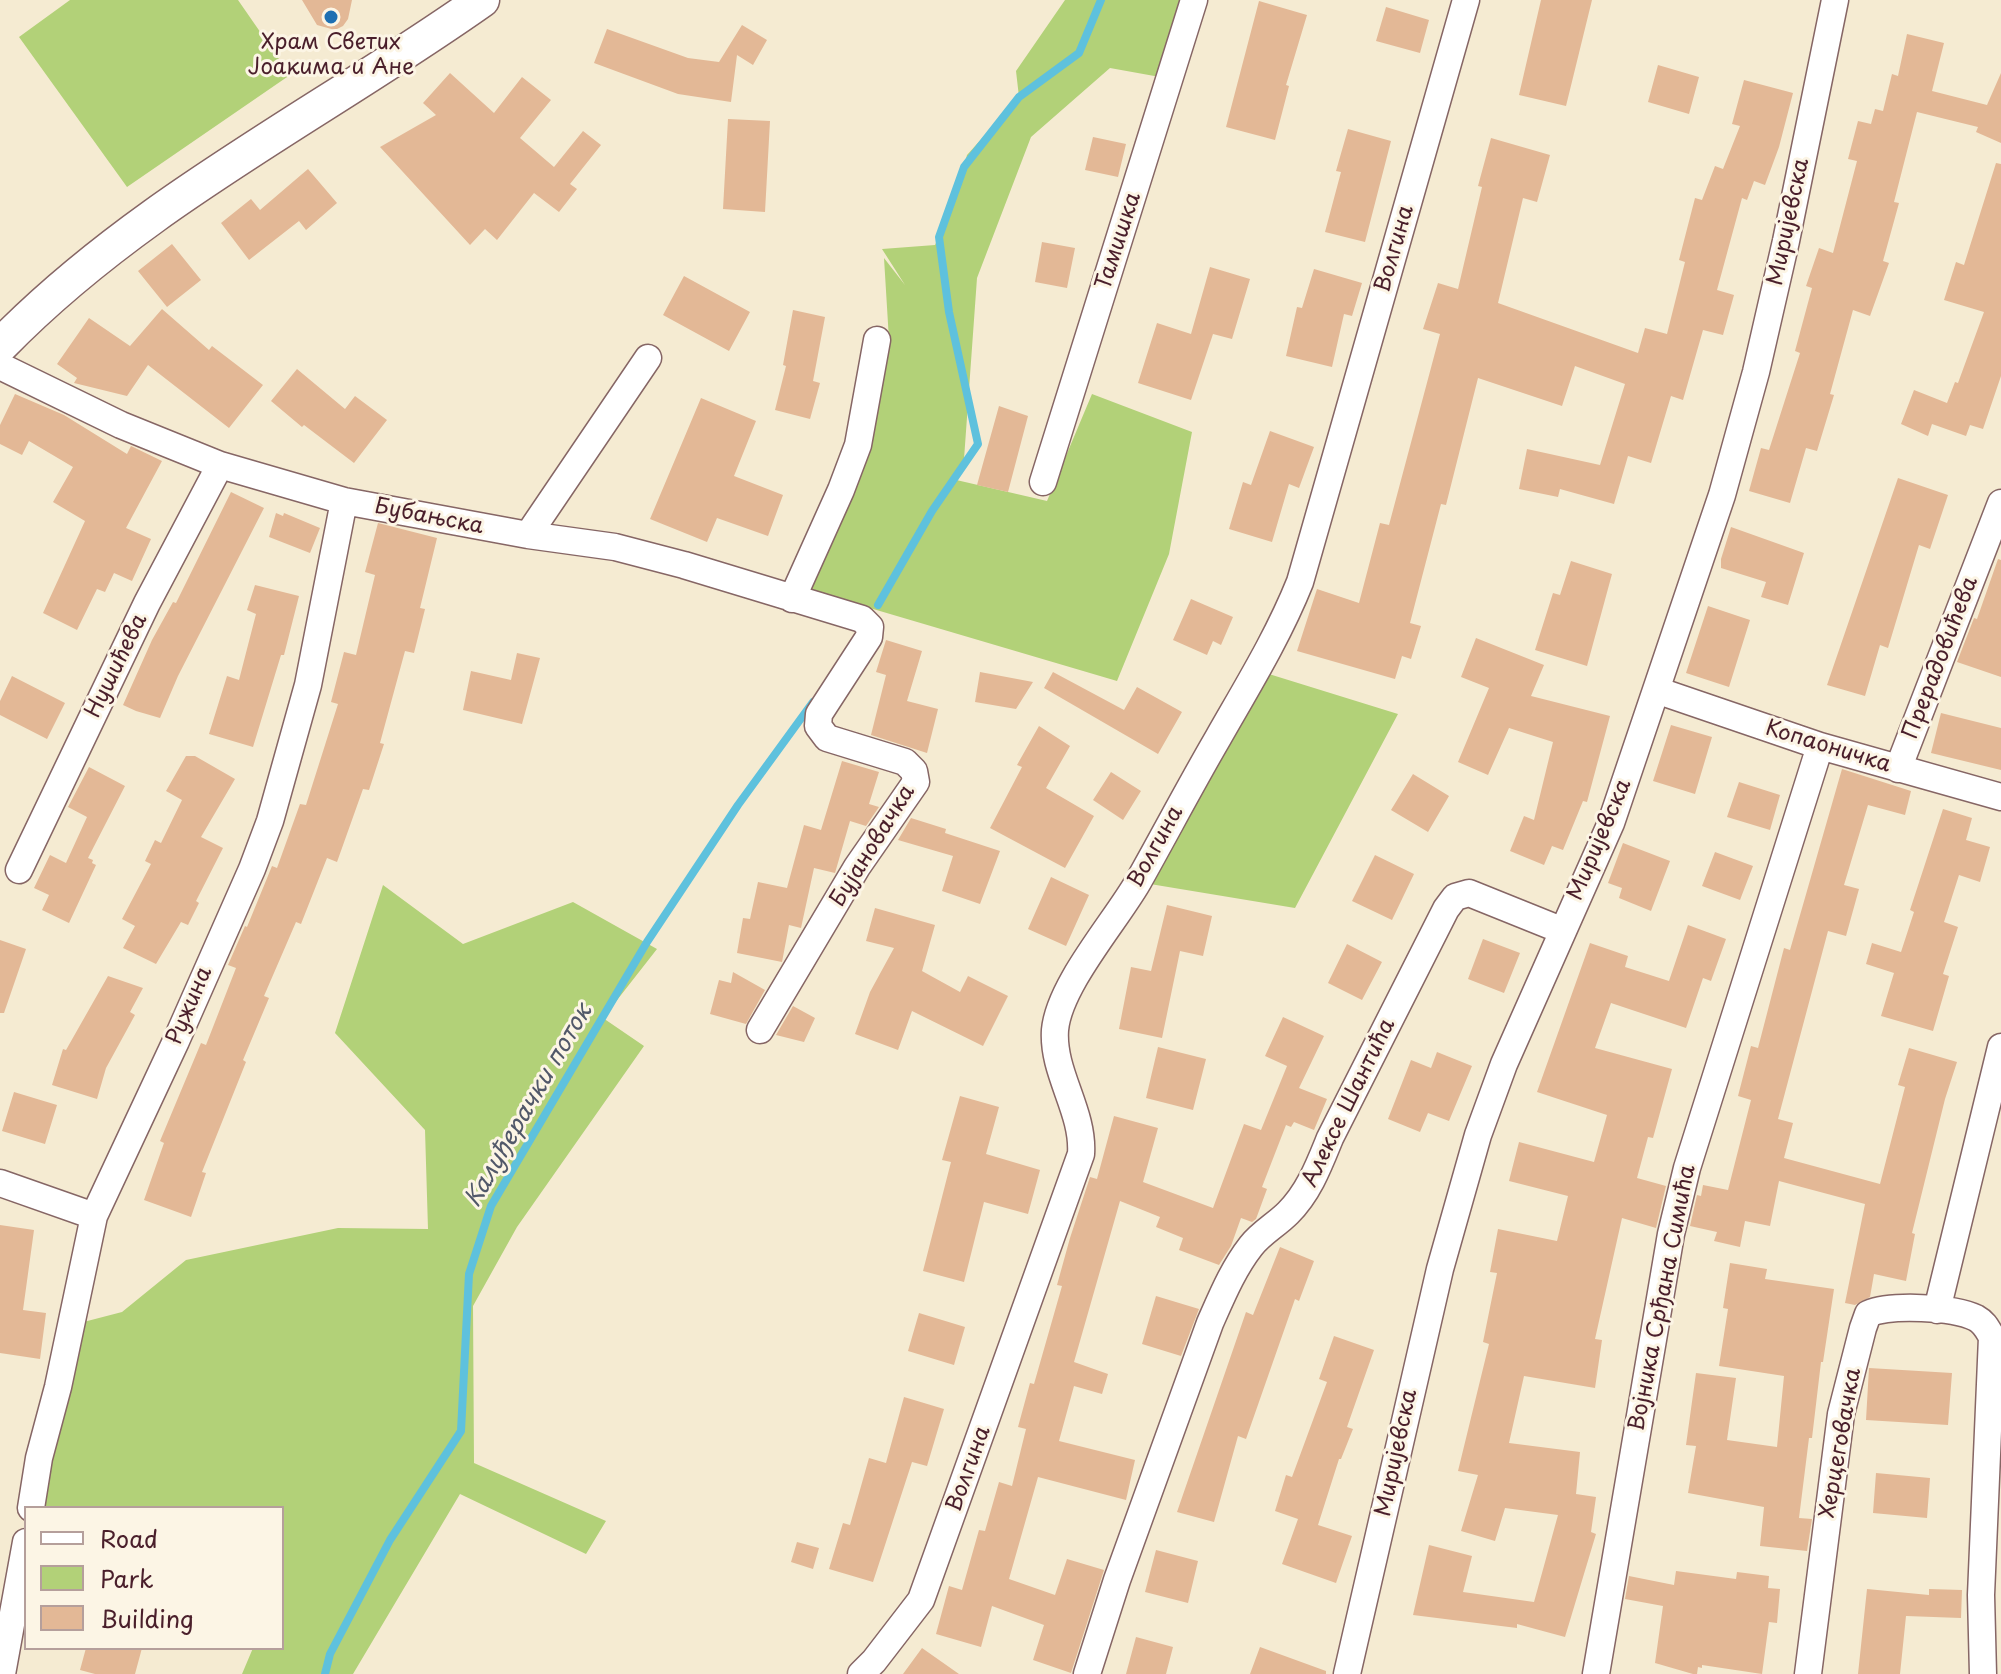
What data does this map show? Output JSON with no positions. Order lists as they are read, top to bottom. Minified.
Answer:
{"streets":{"street":["Миријевска","Тамишка","Волгина","Бубањска","Прерадовићева","Нушићева","Копаоничка","Бујановачка","Ружина","Алексе Шантића","Војника Срђана Симића","Херцеговачка"]},"crossings":[["Миријевска","Копаоничка"],["Миријевска","Алексе Шантића"],["Бубањска","Нушићева"],["Бубањска","Бујановачка"],["Бубањска","Ружина"],["Прерадовићева","Копаоничка"],["Копаоничка","Војника Срђана Симића"]],"water":["Калуђерачки поток"],"places":["Храм Светих Јоакима и Ане"],"legend":["Road","Park","Building"]}
